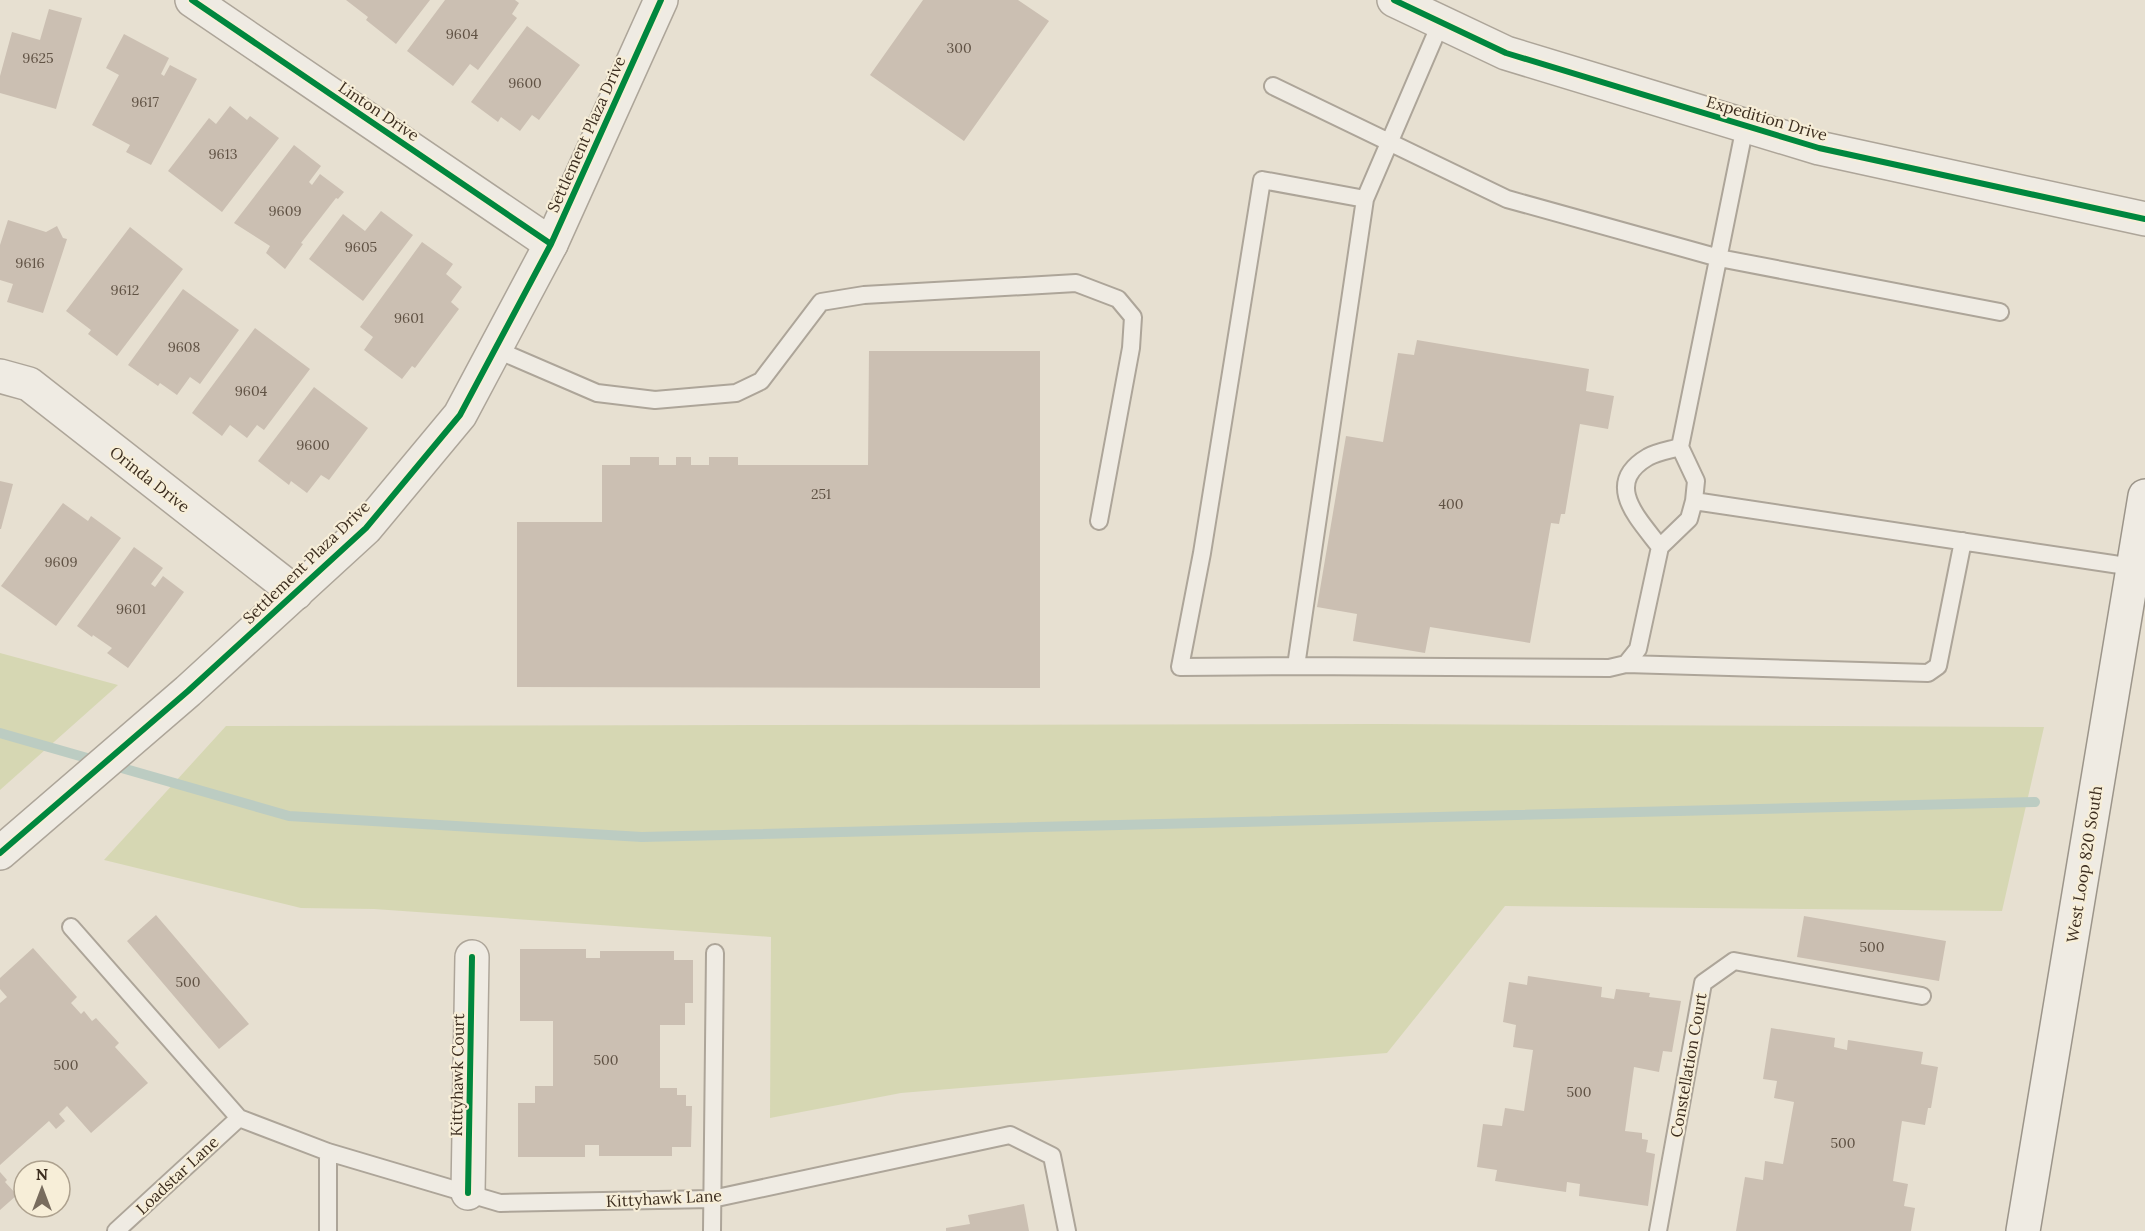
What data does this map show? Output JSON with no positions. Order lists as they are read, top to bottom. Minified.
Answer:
{"streets":{"street":["Linton Drive","Expedition Drive","Settlement Plaza Drive","Orinda Drive","West Loop 820 South","Kittyhawk Court"],"lane":["Constellation Court","Loadstar Lane","Kittyhawk Lane"]},"crossings":[["Linton Drive","Settlement Plaza Drive"],["Settlement Plaza Drive","Orinda Drive"],["Kittyhawk Court","Kittyhawk Lane"],["Loadstar Lane","Kittyhawk Lane"]],"house_numbers":["9604","300","9625","9600","9617","9613","9609","9605","9616","9612","9601","9608","9604","9600","251","400","9609","9601","500","500","500","500","500","500"],"north":"top"}
